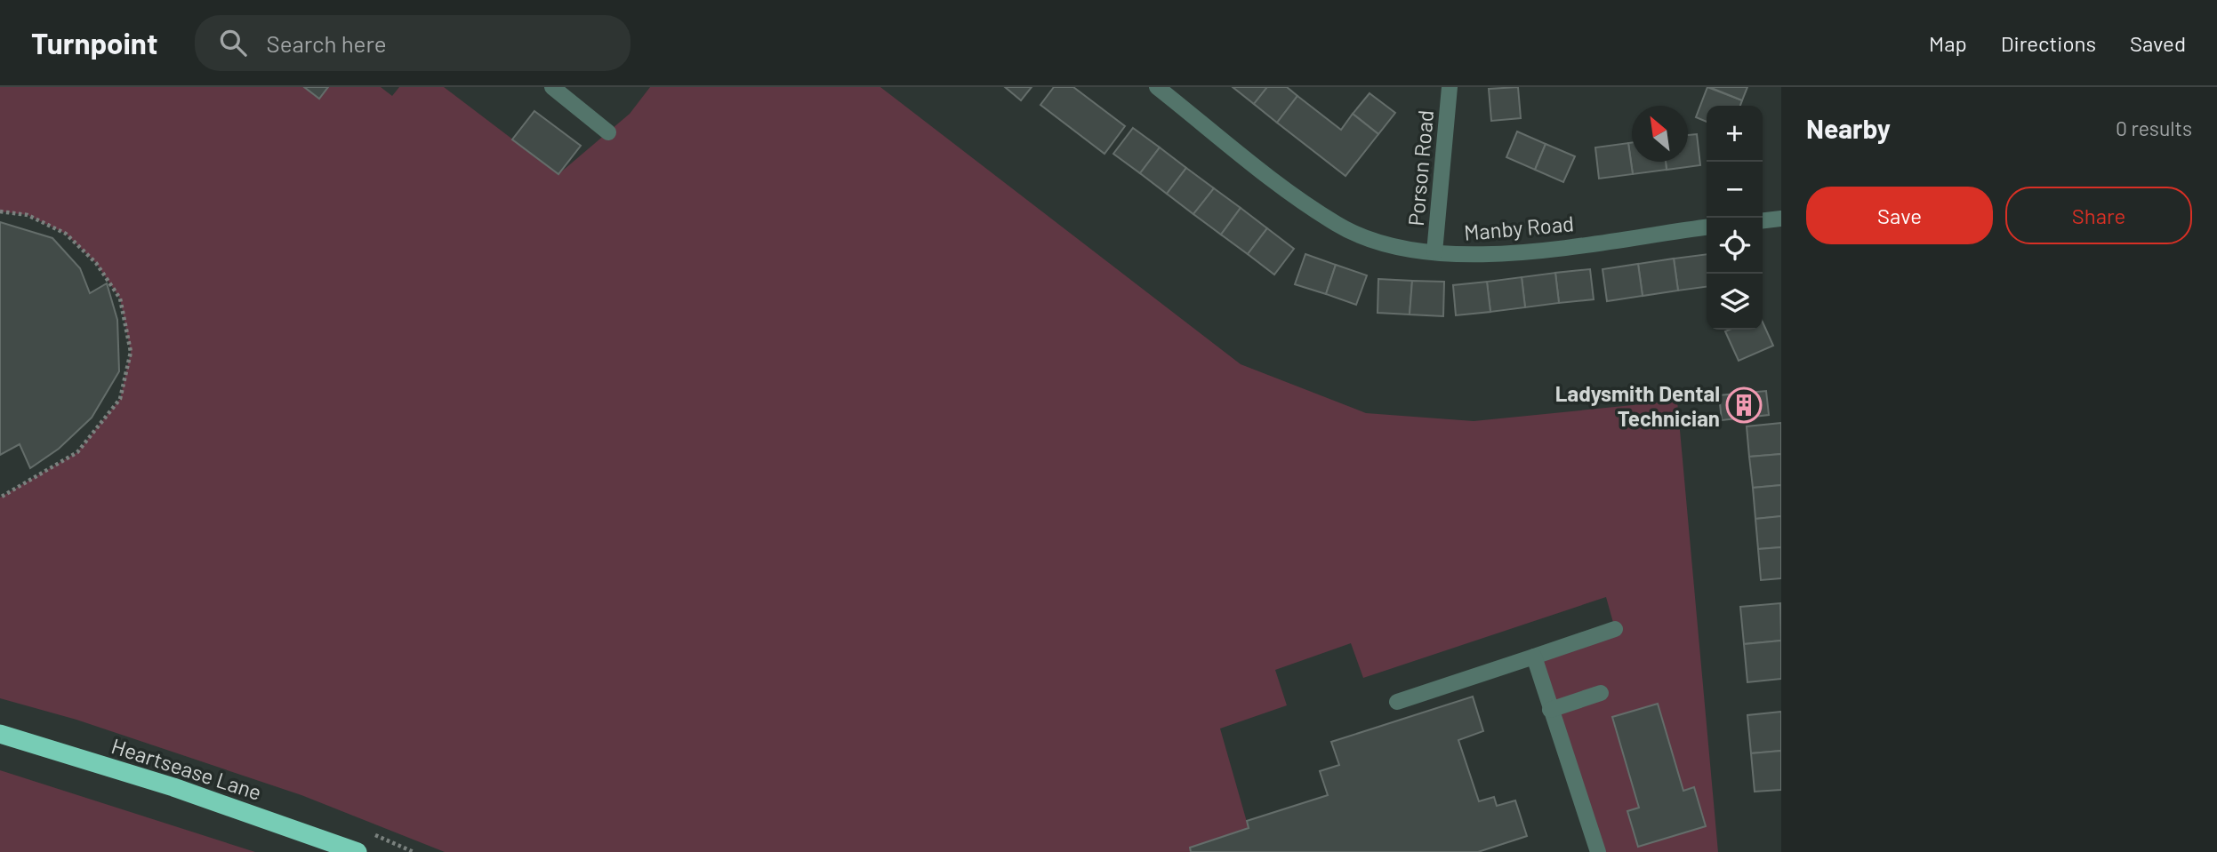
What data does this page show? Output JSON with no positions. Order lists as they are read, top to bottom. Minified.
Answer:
{"streets":{"highway":["Heartsease Lane"],"street":["Porson Road","Manby Road"]},"crossings":[["Porson Road","Manby Road"]],"places":{"building":["Ladysmith Dental Technician"]},"north":"top left","page":{"header":"Turnpoint","search":"Search here","nav":["Map","Directions","Saved"],"heading":["Nearby","0 results"],"map_buttons":["+","−"],"buttons":["Save","Share"]}}
